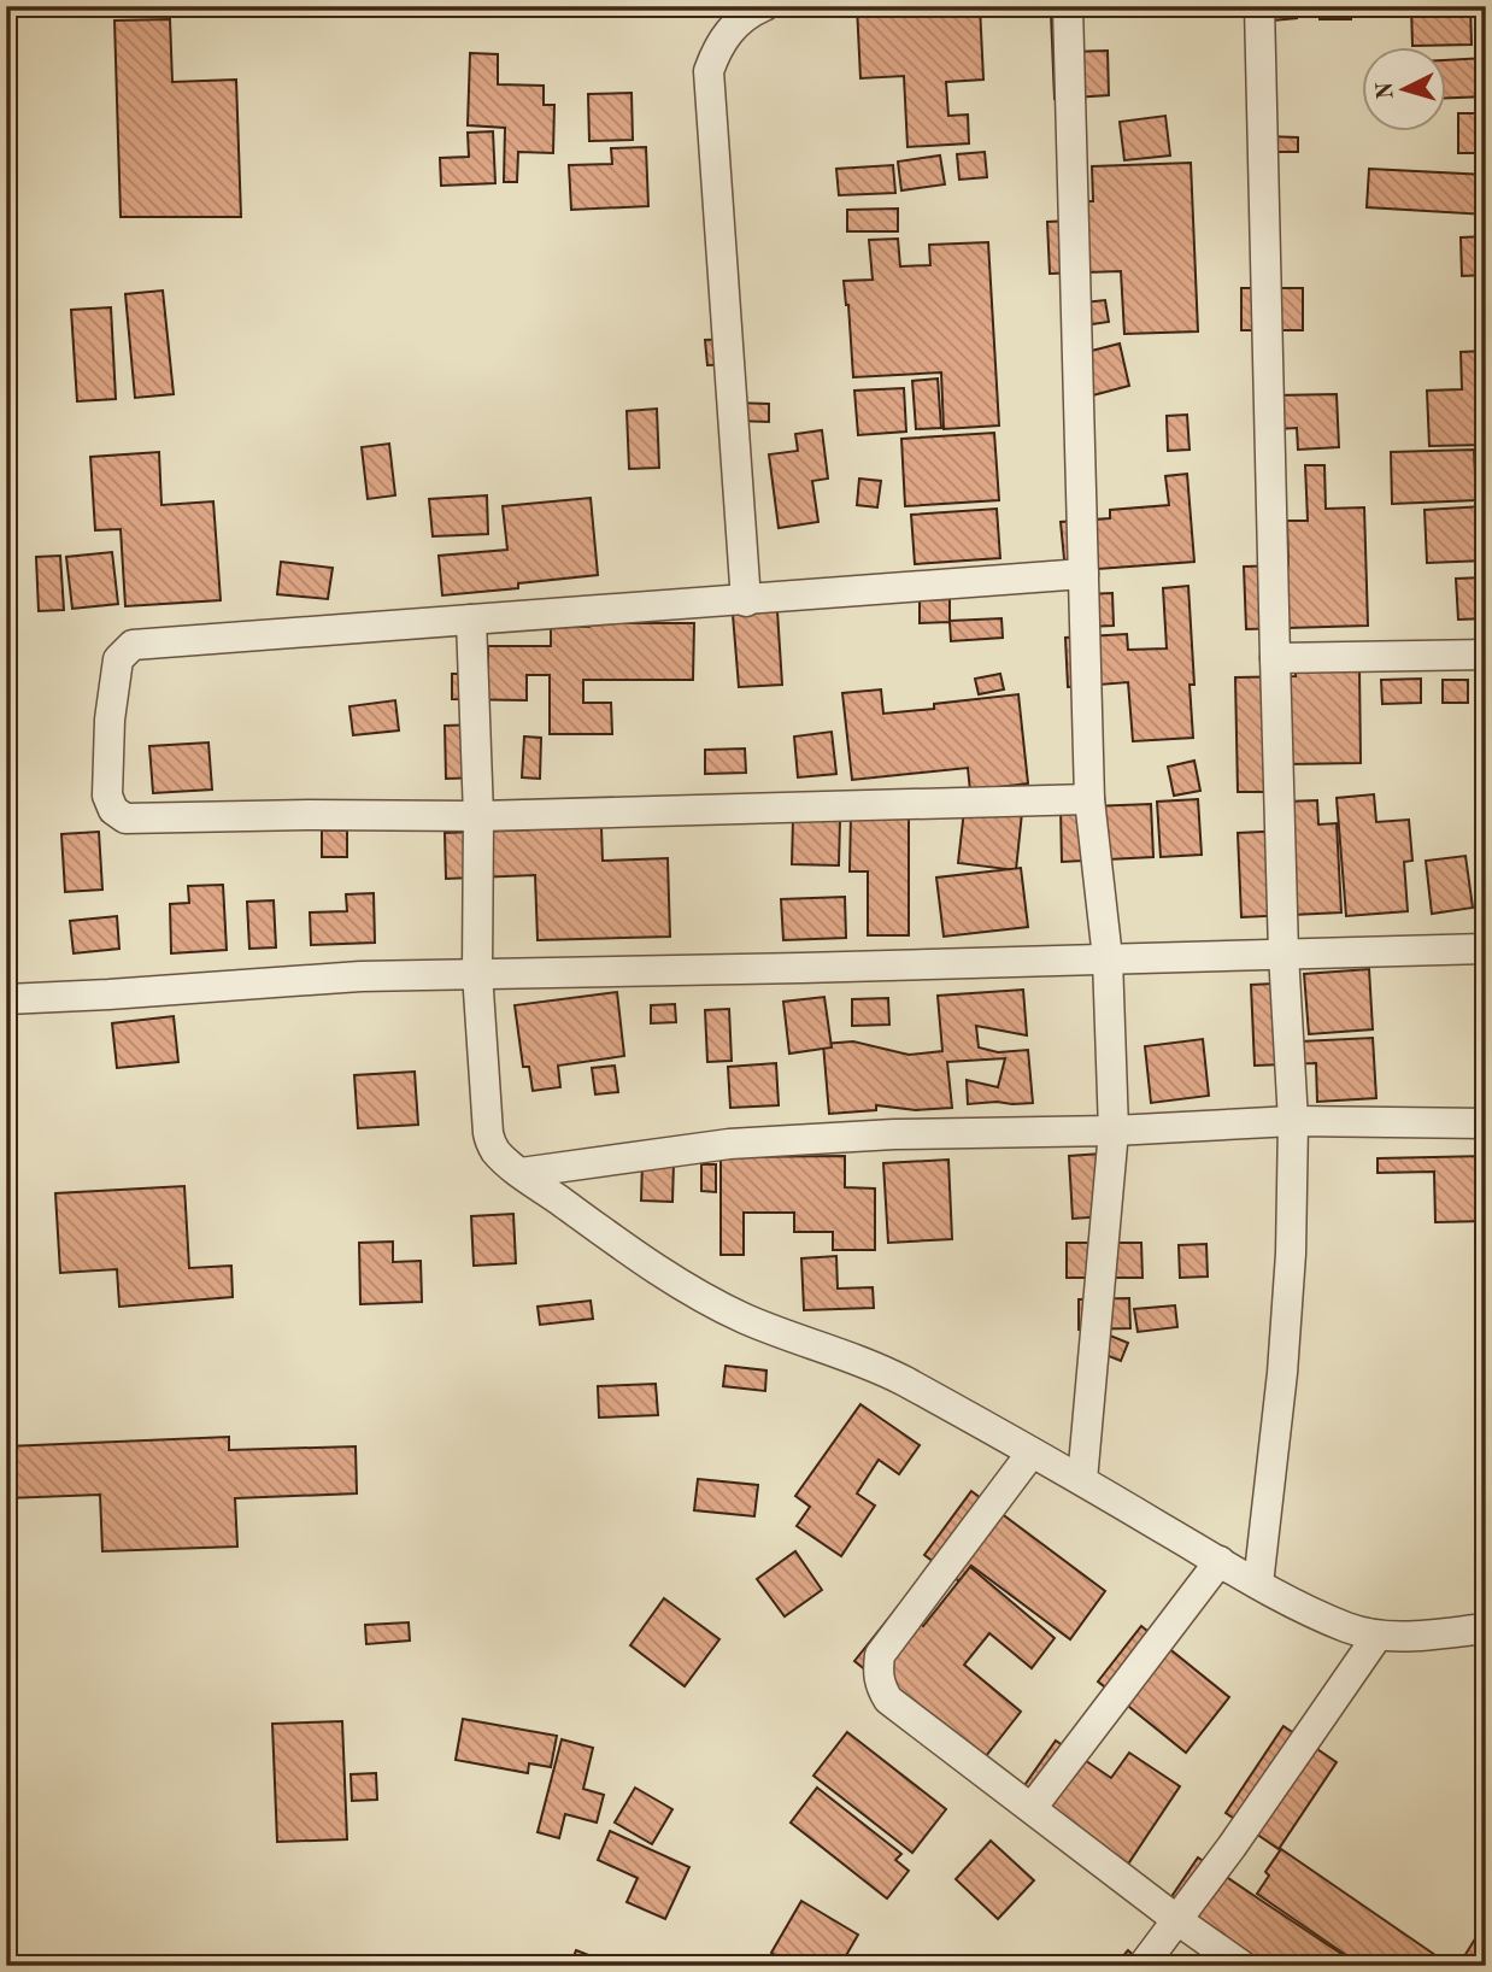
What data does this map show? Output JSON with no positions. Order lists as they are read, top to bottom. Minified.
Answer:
{"north":"left"}
